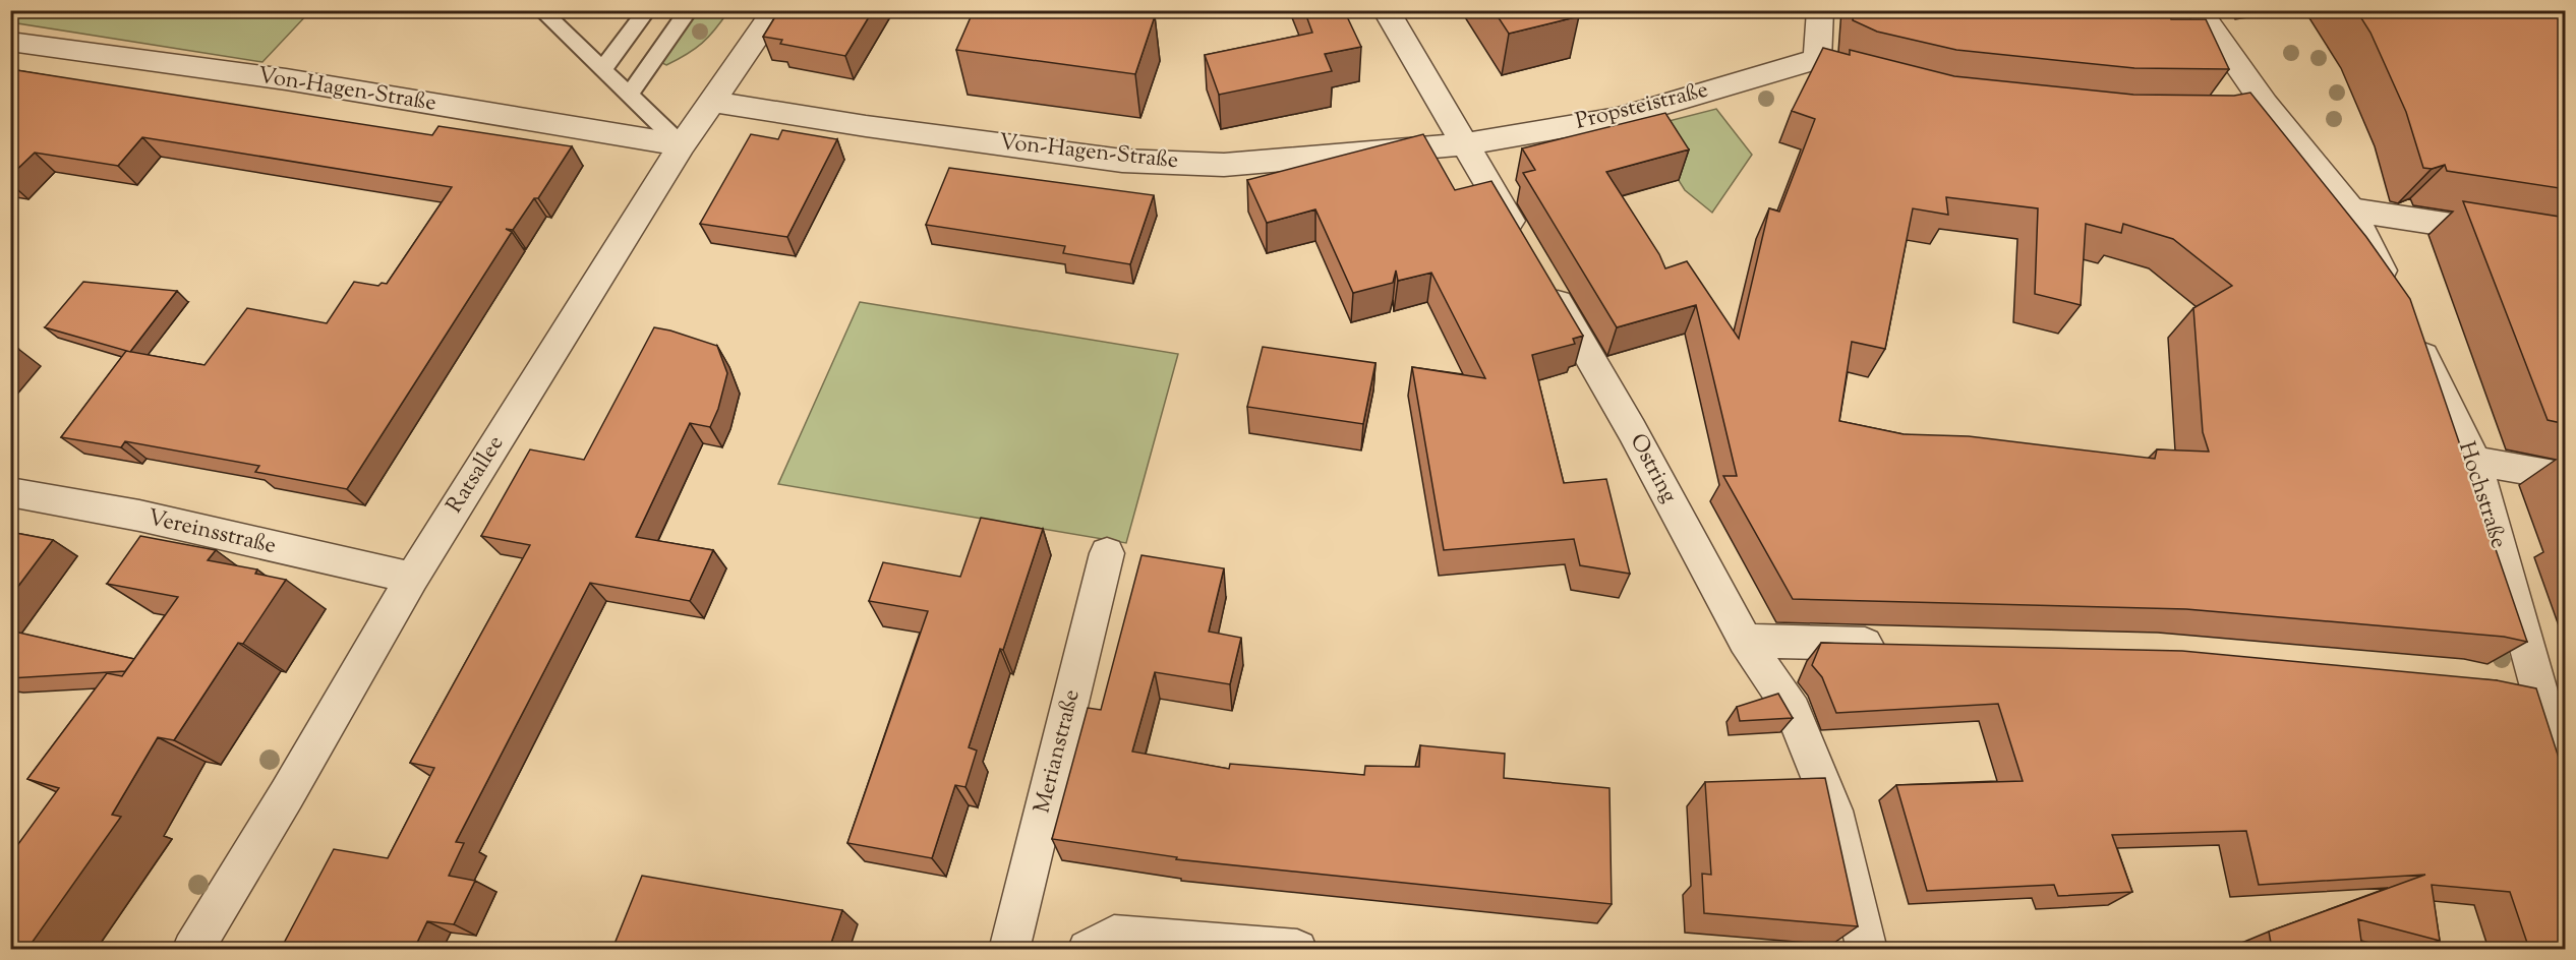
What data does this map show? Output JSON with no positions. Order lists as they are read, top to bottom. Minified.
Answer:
{"streets":{"street":["Von-Hagen-Straße","Propsteistraße","Ostring","Ratsallee","Hochstraße","Vereinsstraße","Merianstraße"]},"crossings":[["Von-Hagen-Straße","Propsteistraße"],["Von-Hagen-Straße","Ratsallee"],["Ratsallee","Vereinsstraße"]]}
